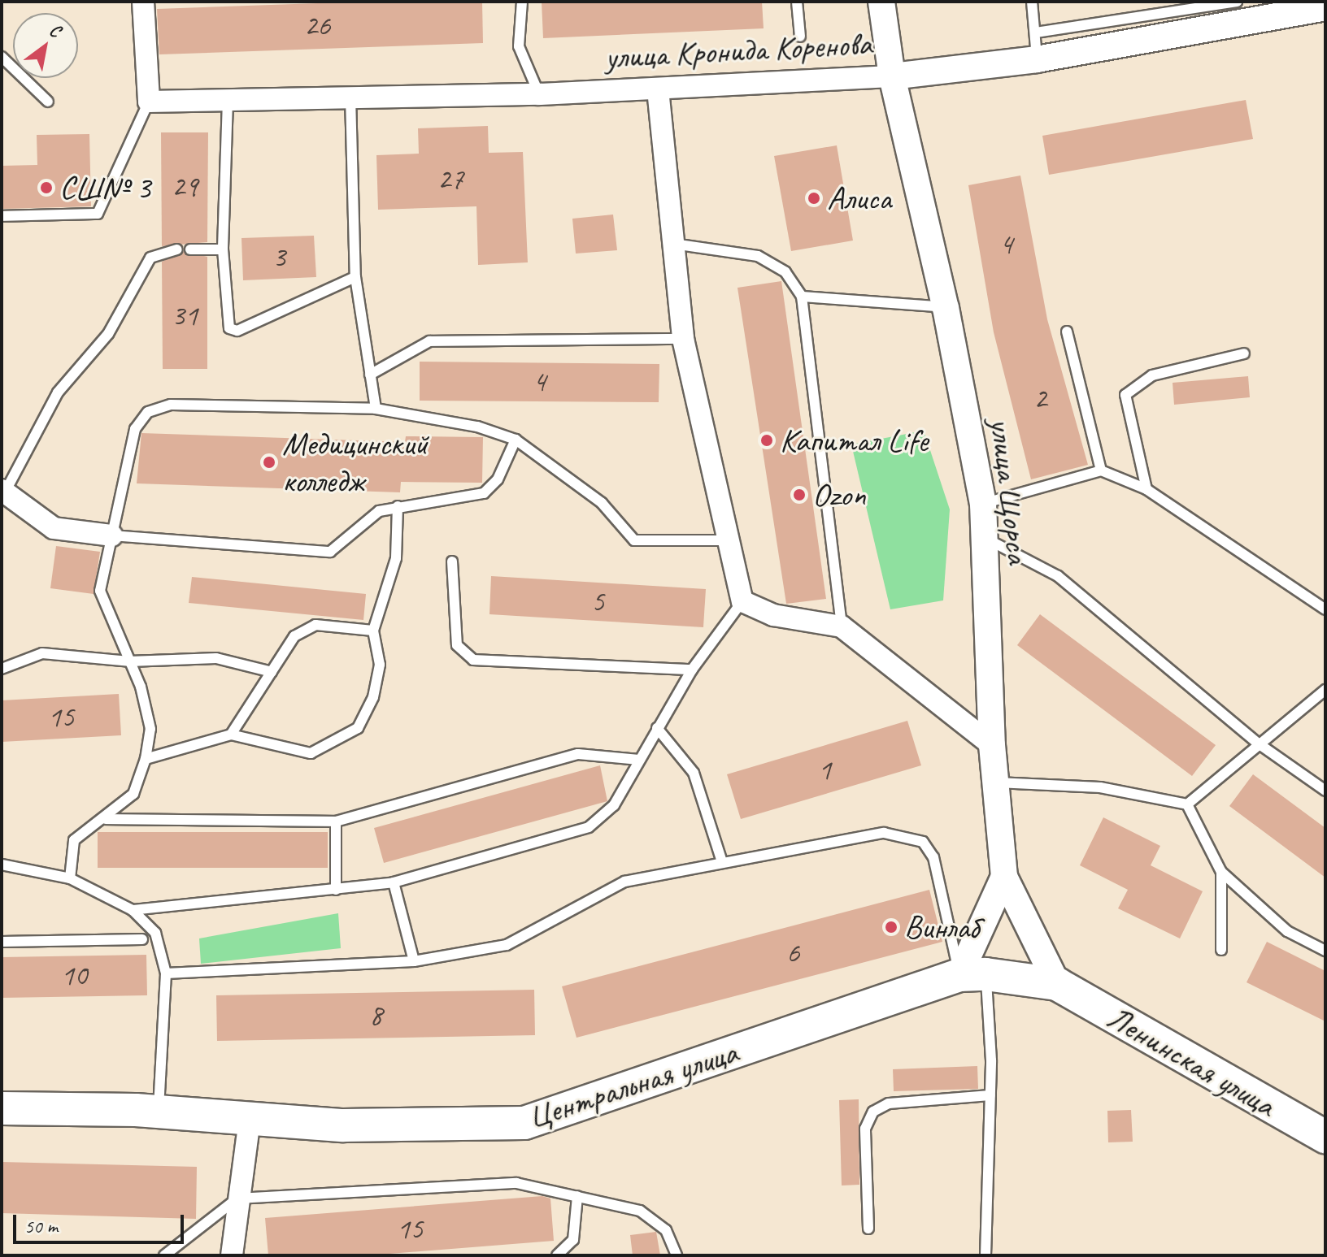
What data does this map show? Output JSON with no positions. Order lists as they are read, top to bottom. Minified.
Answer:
{"streets":{"main road":["Ленинская улица","Центральная улица"],"street":["улица Кронида Коренова","улица Щорса"]},"crossings":[["улица Кронида Коренова","улица Щорса"],["улица Щорса","Ленинская улица"],["улица Щорса","Центральная улица"],["Ленинская улица","Центральная улица"]],"places":["СШ№ 3","Алиса","Капитал Life","Медицинский колледж","Ozon","Винлаб"],"house_numbers":["26","27","29","4","3","31","4","2","5","15","1","6","10","8","15"],"scale_bar":"50 m","north":"top right"}
